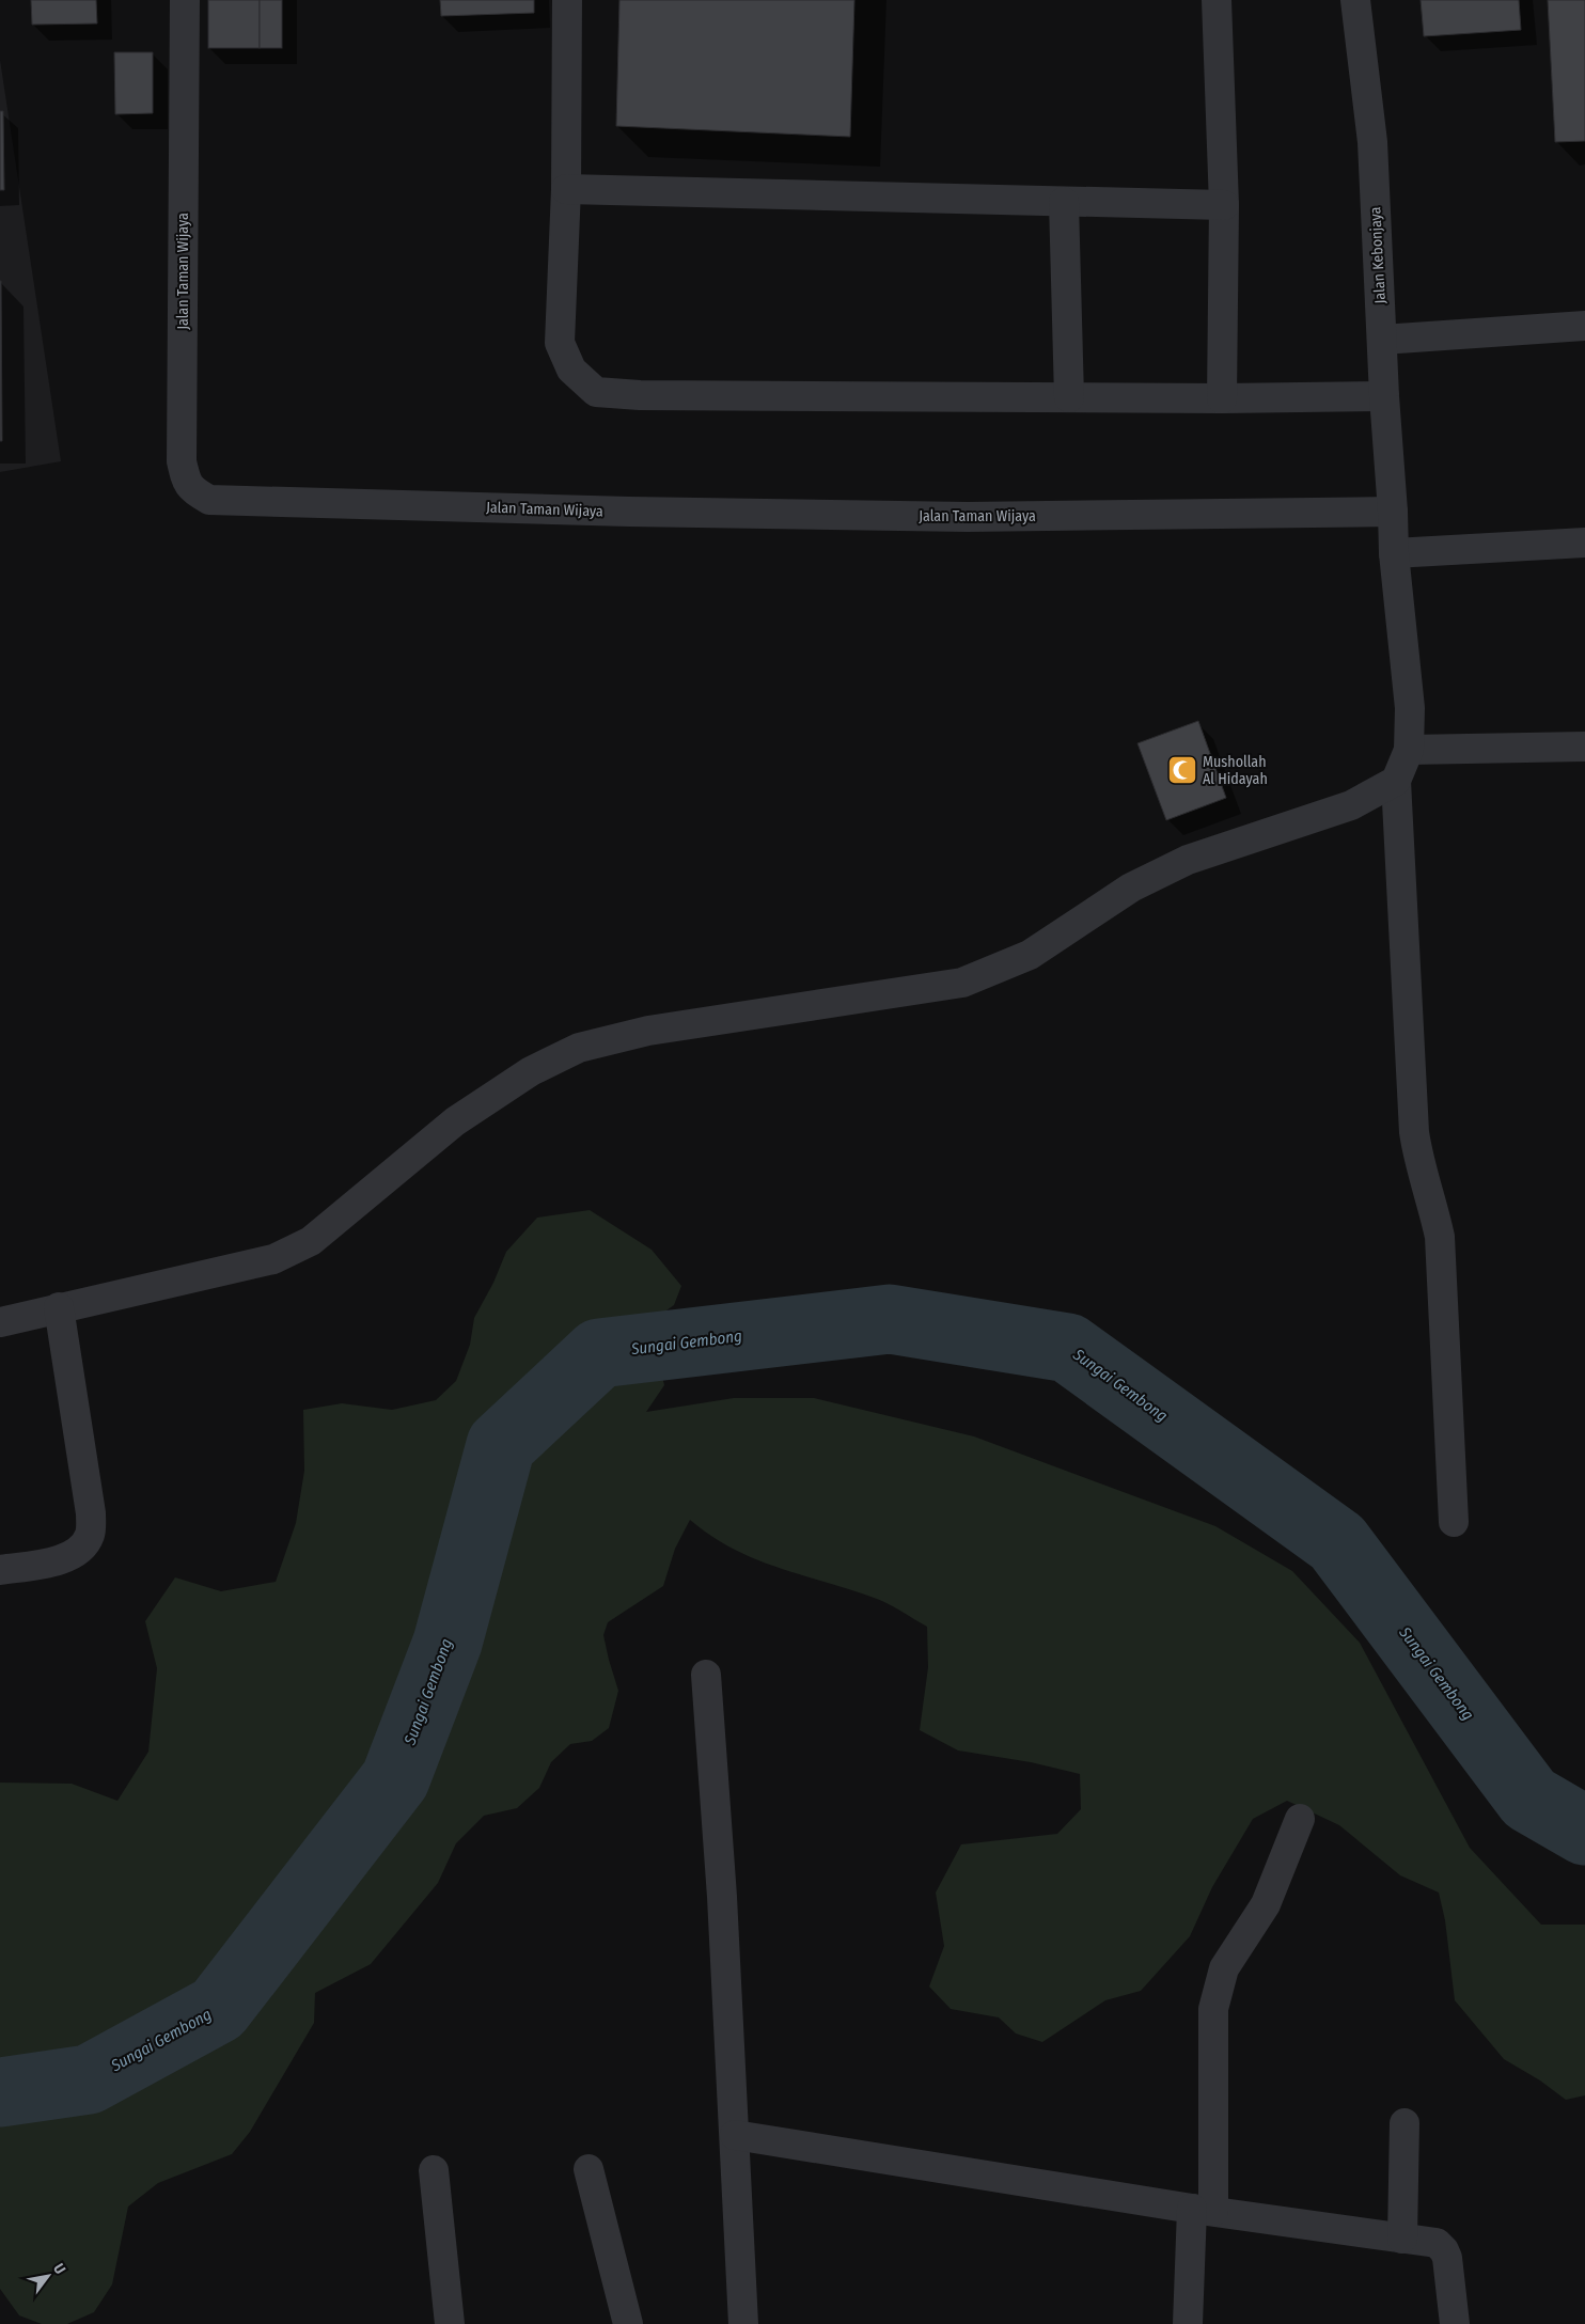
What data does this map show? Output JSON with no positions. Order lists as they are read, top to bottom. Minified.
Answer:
{"streets":{"street":["Jalan Kebonjaya","Jalan Taman Wijaya"]},"crossings":[["Jalan Kebonjaya","Jalan Taman Wijaya"]],"water":["Sungai Gembong"],"places":{"mosque":["Mushollah Al Hidayah"]},"north":"top right"}
